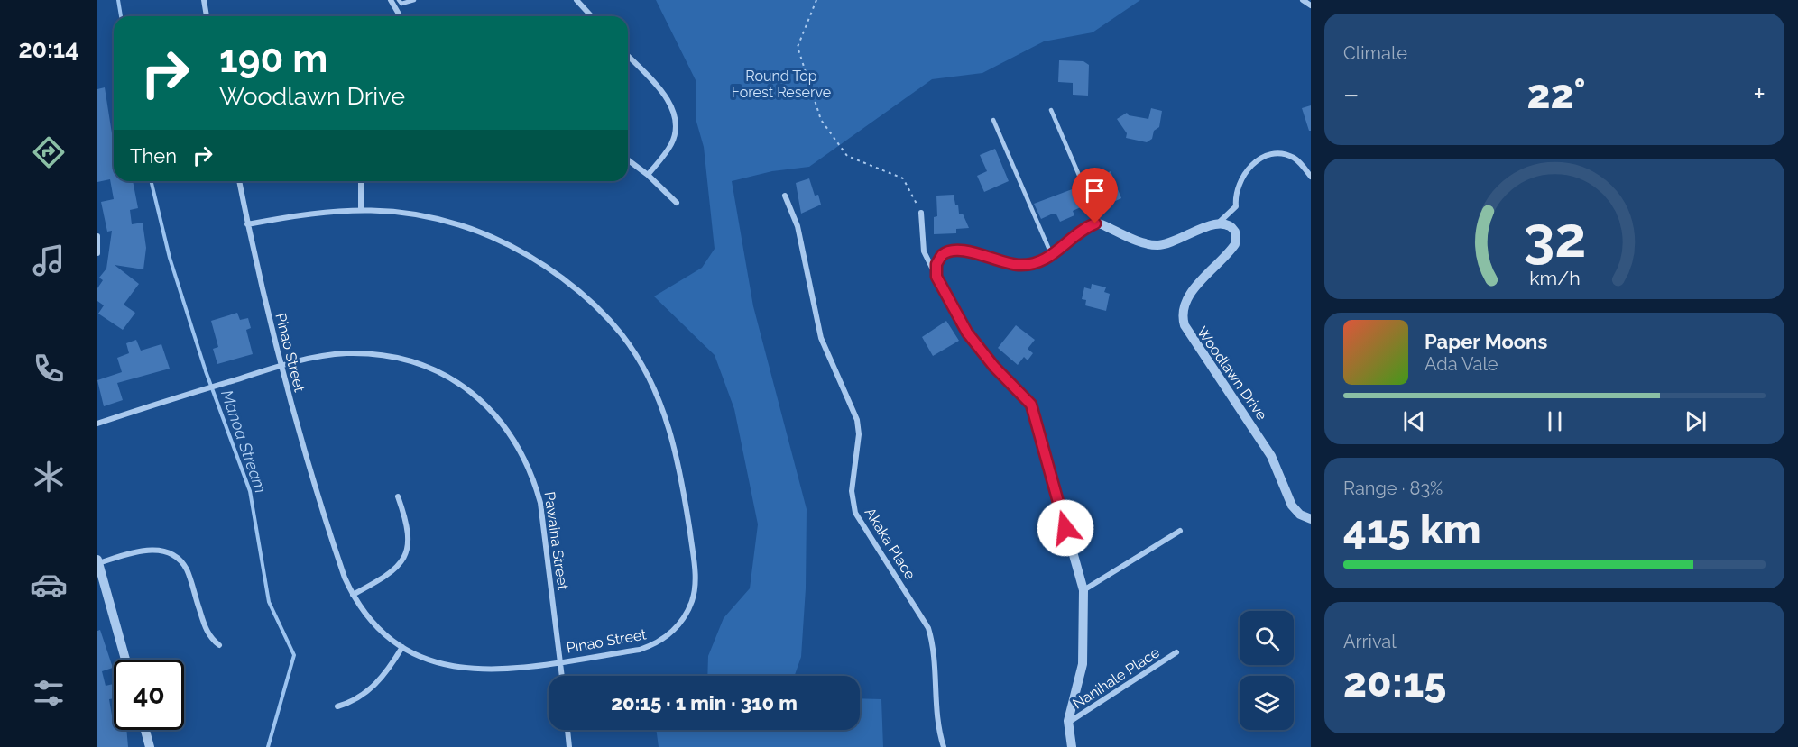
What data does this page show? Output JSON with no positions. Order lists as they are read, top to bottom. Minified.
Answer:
{"streets":{"street":["Pinao Street","Woodlawn Drive","Pawaina Street","Akaka Place","Nanihale Place"]},"crossings":[["Pinao Street","Pawaina Street"]],"water":["Manoa Stream"],"parks":["Round Top Forest Reserve"],"page":{"tabs":"20:14","tile":["Climate",["Range · 83%","415 km"],["Arrival","20:15"]],"turn":["190 m","Woodlawn Drive"],"heat":["−","22°","+"],"then":"Then","song":["Paper Moons","Ada Vale"],"limit":"40","trip":"20:15 · 1 min · 310 m","gauge":["32","km/h"]}}
